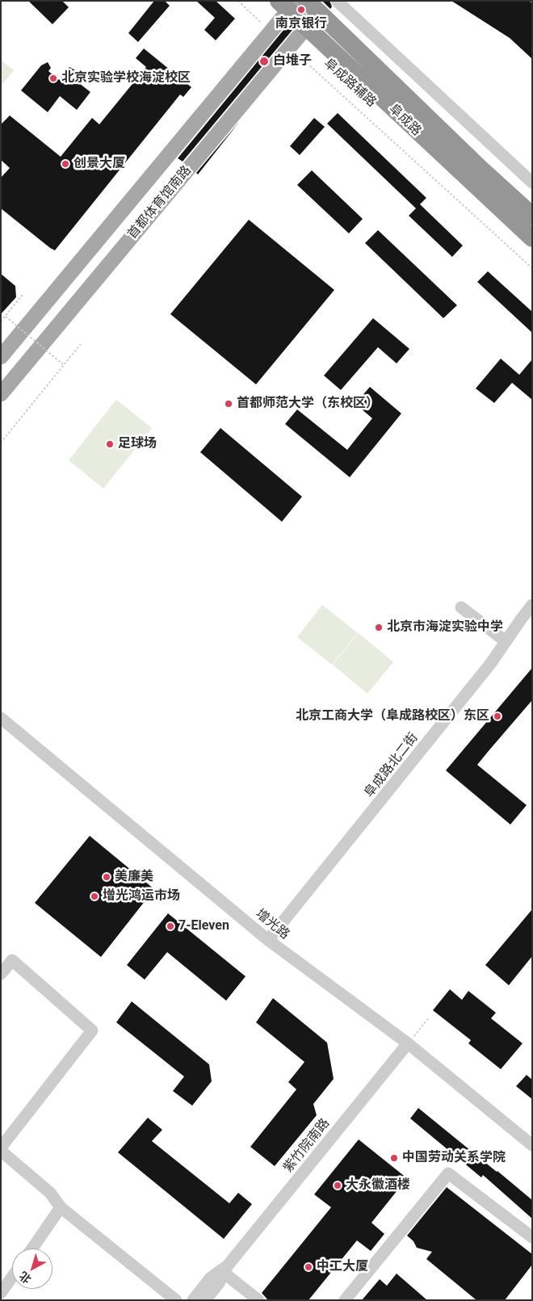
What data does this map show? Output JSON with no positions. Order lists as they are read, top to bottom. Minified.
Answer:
{"streets":{"highway":["阜成路"],"main road":["首都体育馆南路"],"street":["阜成路北二街","增光路","紫竹院南路"],"path":["阜成路辅路"]},"crossings":[["阜成路辅路","首都体育馆南路"],["阜成路","首都体育馆南路"],["阜成路北二街","增光路"],["增光路","紫竹院南路"]],"places":["南京银行","白堆子","北京实验学校海淀校区","创景大厦","首都师范大学（东校区）","足球场","北京市海淀实验中学","北京工商大学（阜成路校区）东区","美廉美","增光鸿运市场","7-Eleven","中国劳动关系学院","大永徽酒楼","中工大厦"],"north":"bottom left"}
